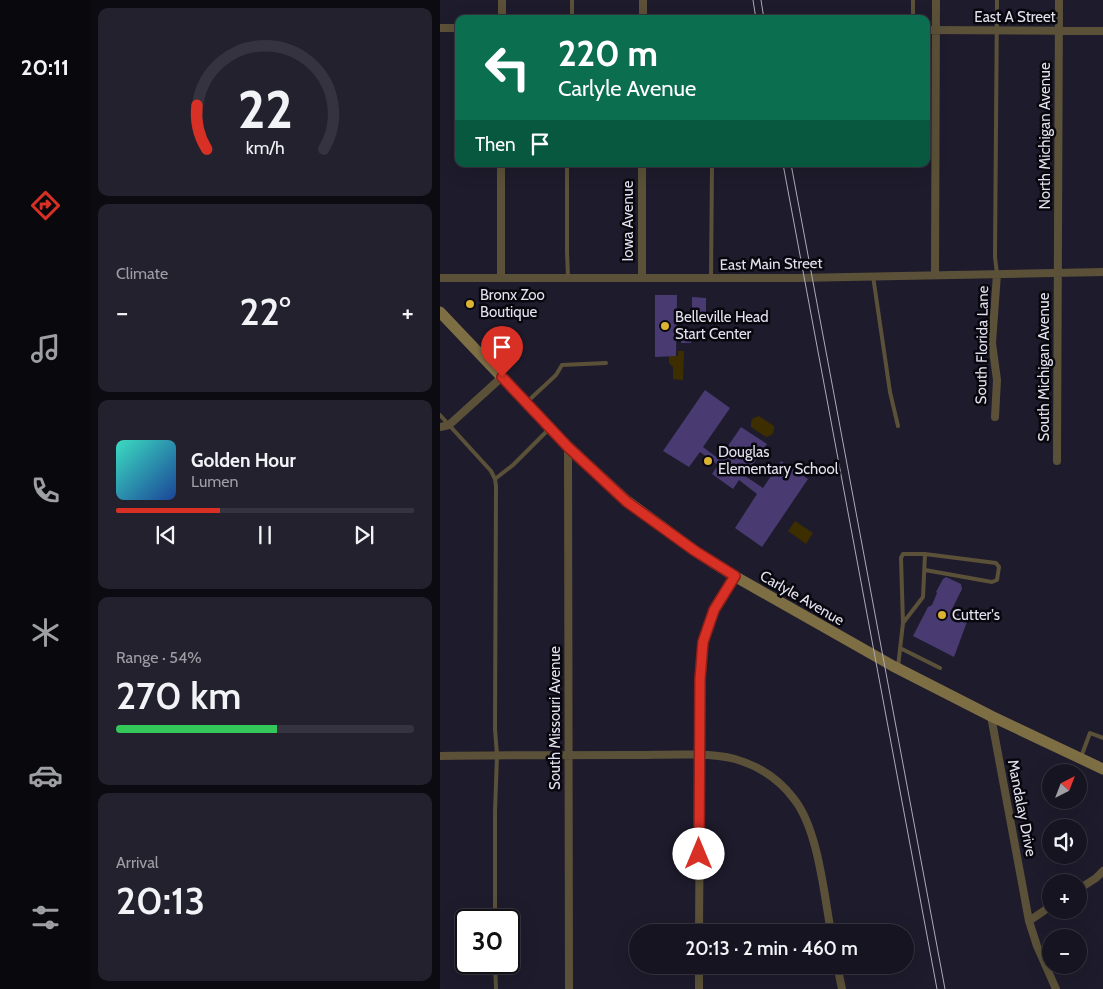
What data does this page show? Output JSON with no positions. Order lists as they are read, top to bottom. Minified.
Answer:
{"streets":{"main road":["Carlyle Avenue"],"street":["East A Street","North Michigan Avenue","Iowa Avenue","East Main Street","South Florida Lane","South Michigan Avenue","South Missouri Avenue","Mandalay Drive"]},"crossings":[["East A Street","North Michigan Avenue"],["North Michigan Avenue","East Main Street"],["North Michigan Avenue","South Michigan Avenue"],["Iowa Avenue","East Main Street"],["East Main Street","South Florida Lane"],["East Main Street","South Michigan Avenue"],["Carlyle Avenue","South Missouri Avenue"],["Carlyle Avenue","Mandalay Drive"]],"places":["Bronx Zoo Boutique","Belleville Head Start Center","Douglas Elementary School","Cutter's"],"north":"top right","page":{"tabs":"20:11","turn":["220 m","Carlyle Avenue"],"then":"Then","tile":["Climate",["Range · 54%","270 km"],["Arrival","20:13"]],"heat":["−","22°","+"],"song":["Golden Hour","Lumen"],"map_buttons":["+","−"],"limit":"30","trip":"20:13 · 2 min · 460 m","gauge":["22","km/h"]}}
